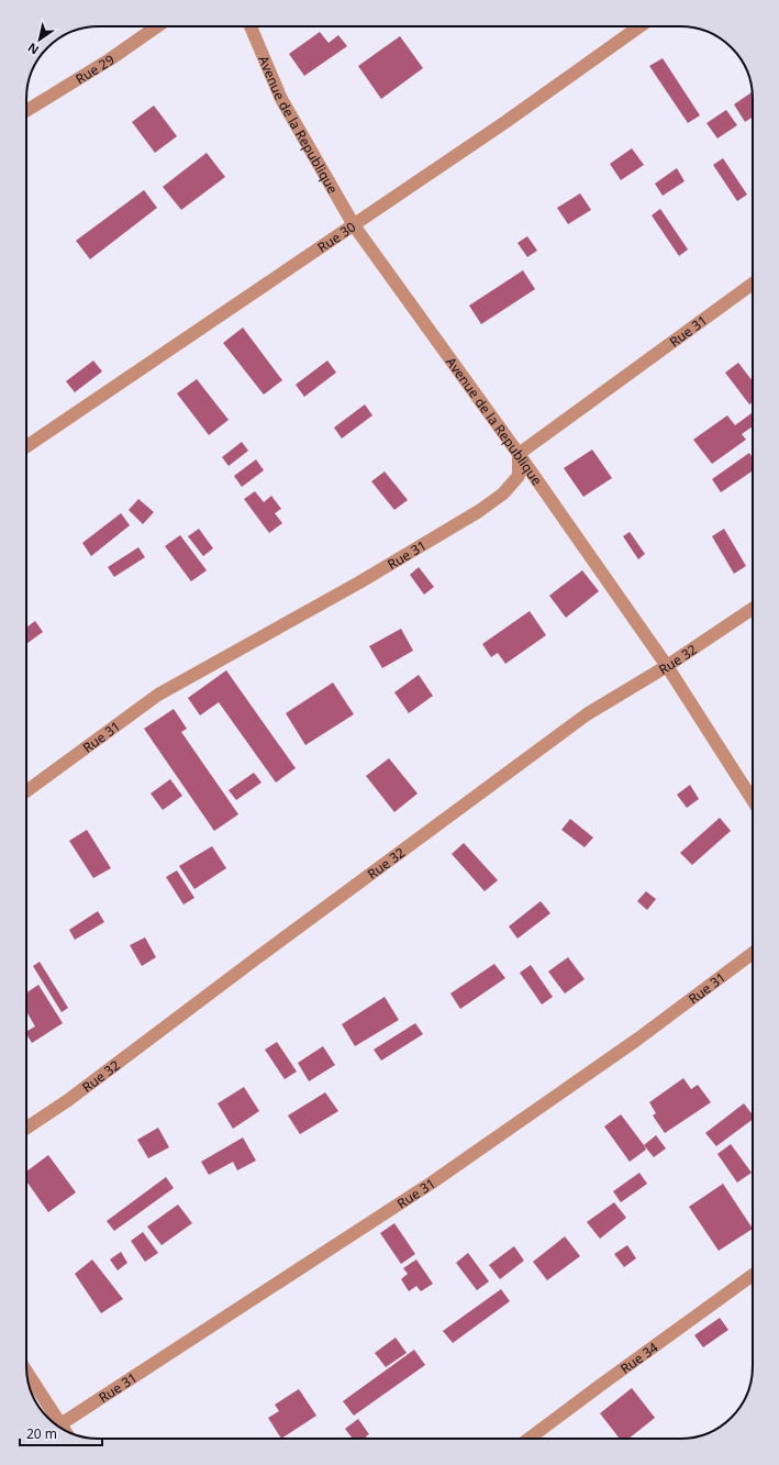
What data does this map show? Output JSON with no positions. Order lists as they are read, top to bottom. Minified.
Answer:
{"streets":{"street":["Rue 29","Avenue de la Republique","Rue 30","Rue 31","Rue 32","Rue 34"]},"crossings":[["Avenue de la Republique","Rue 30"],["Avenue de la Republique","Rue 31"],["Avenue de la Republique","Rue 32"]],"scale_bar":"20 m","north":"bottom left"}
